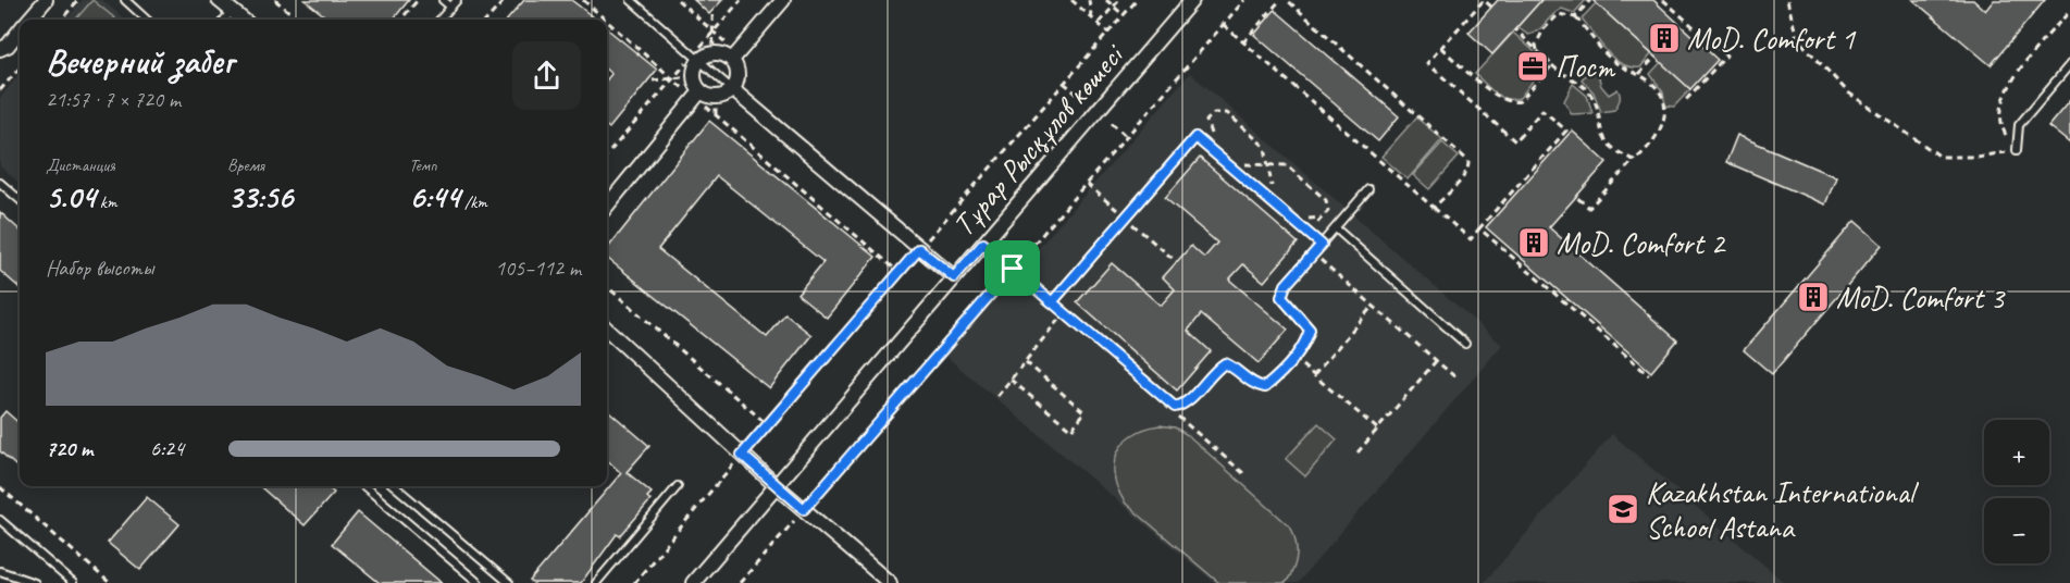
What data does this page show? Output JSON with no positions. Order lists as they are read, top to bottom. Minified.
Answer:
{"streets":{"street":["Тұрар Рысқұлов көшесі"]},"places":{"building":["МoD. Comfort 1","МoD. Comfort 2","МoD. Comfort 3"],"office":["Пост"],"school or university":["Kazakhstan International School Astana"]},"page":{"heading":["Вечерний забег","21:57 · 7 × 720 m"],"stats":[["Дистанция","5.04 km"],["Время","33:56"],["Темп","6:44 /km"]],"chart":["Набор высоты","105–112 m"],"map_buttons":["+","−"],"list":[{"name":"720 m","note":"6:24"}]}}
